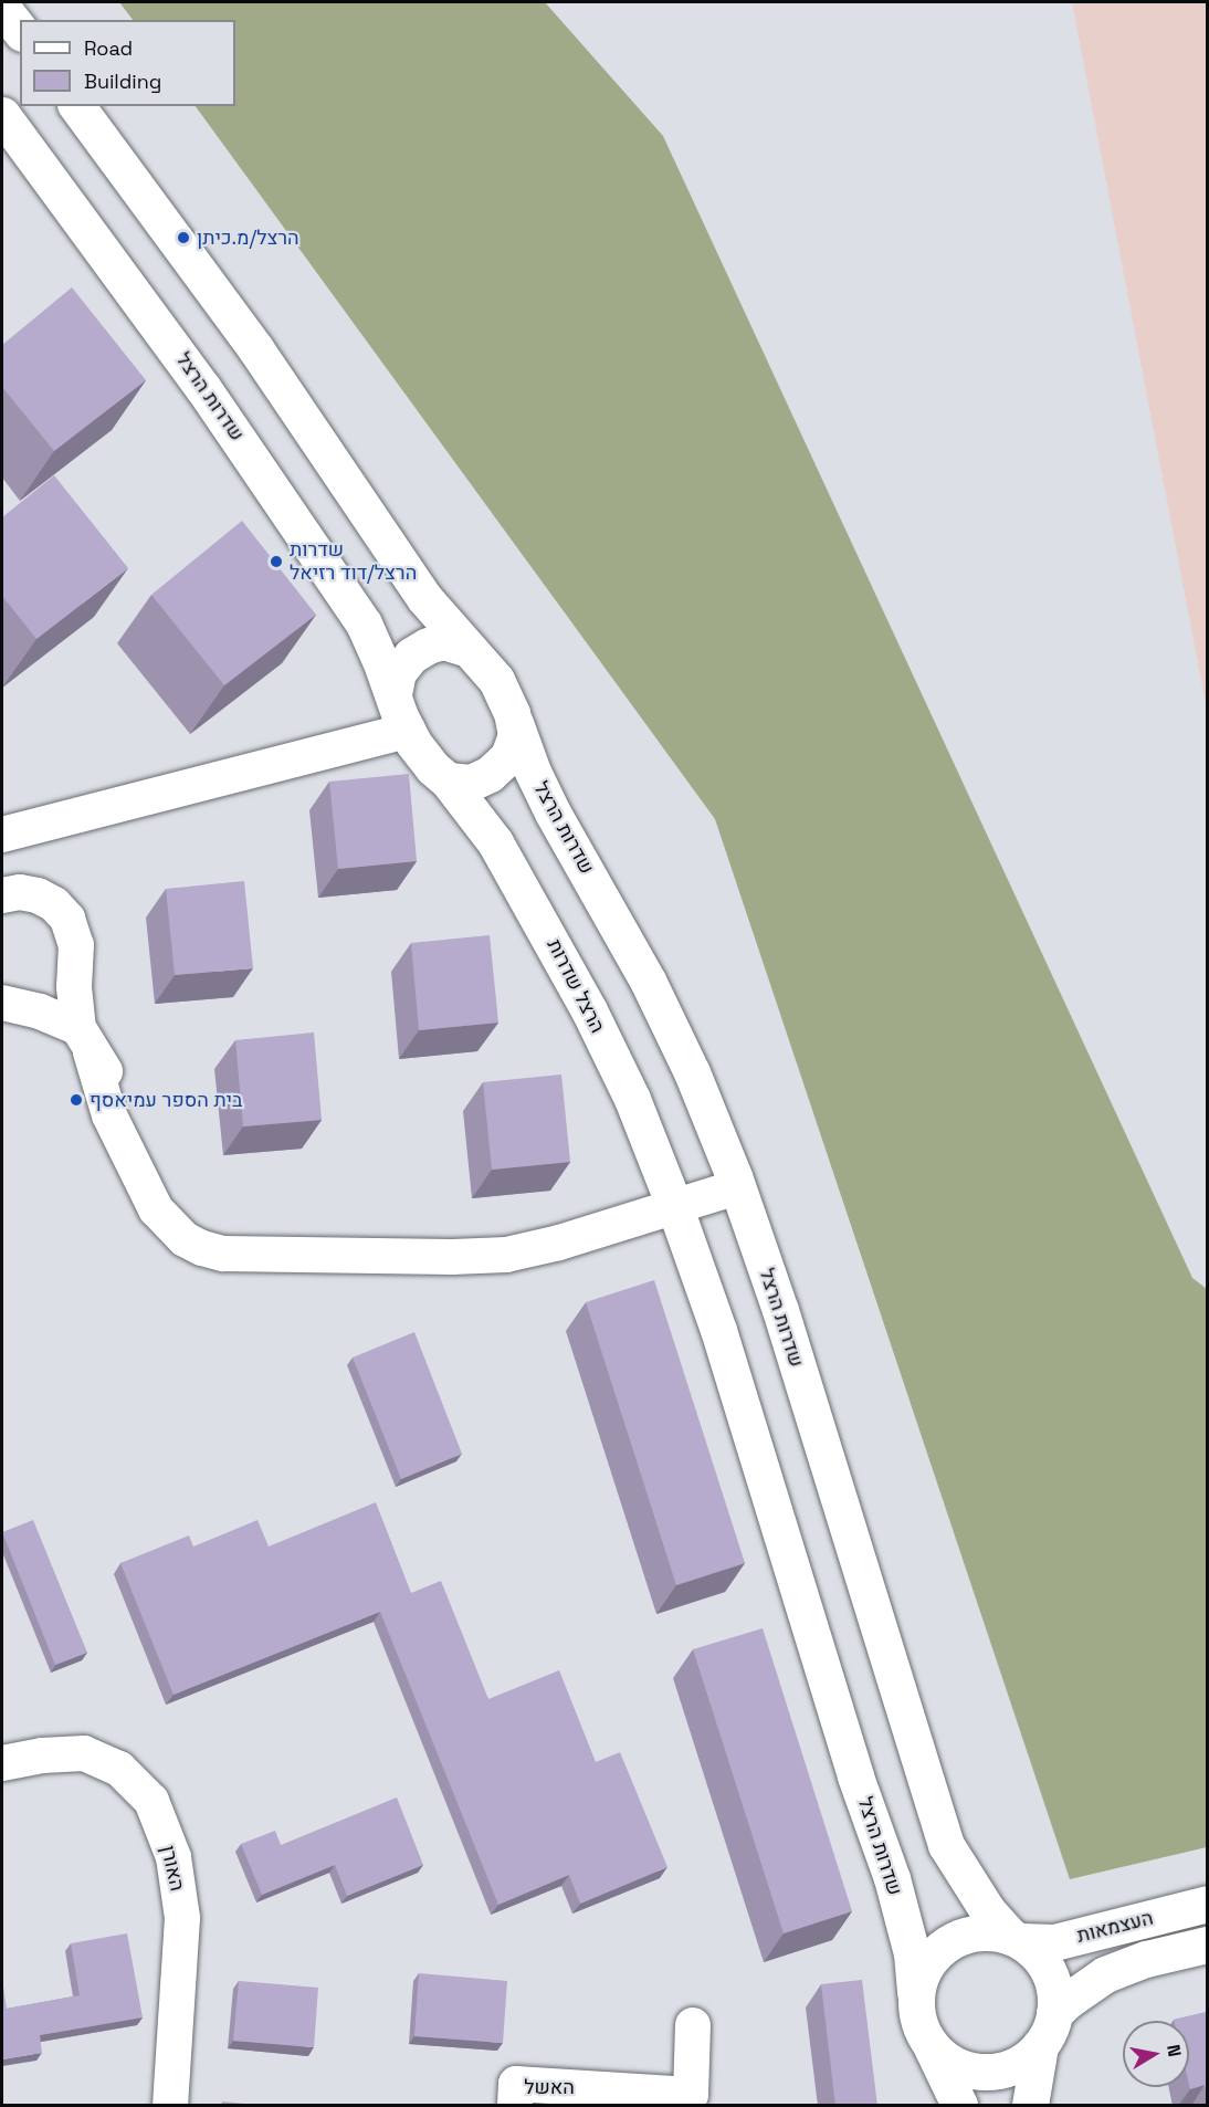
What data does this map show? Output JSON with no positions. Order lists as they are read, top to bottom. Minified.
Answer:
{"streets":{"main road":["שדרות הרצל","הרצל שדרות","העצמאות"],"street":["האורן","האשל"]},"crossings":[["שדרות הרצל","הרצל שדרות"],["שדרות הרצל","העצמאות"]],"places":["הרצל/מ.כיתן","שדרות הרצל/דוד רזיאל","בית הספר עמיאסף"],"legend":["Road","Building"],"north":"right"}
